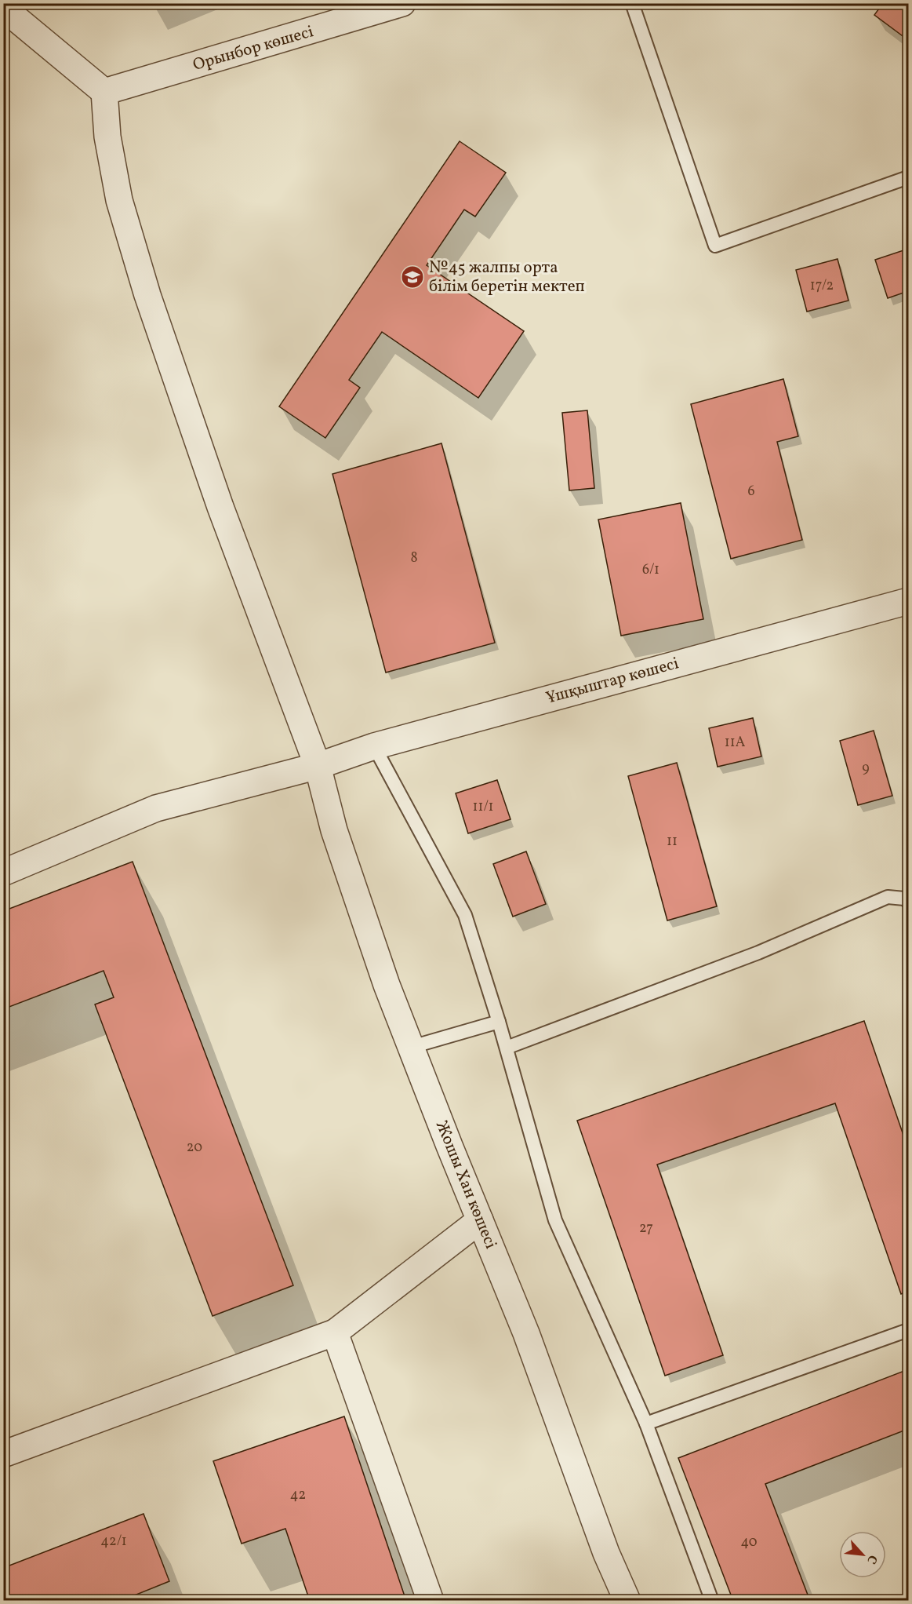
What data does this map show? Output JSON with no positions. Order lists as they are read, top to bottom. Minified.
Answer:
{"streets":{"street":["Орынбор көшесі","Ұшқыштар көшесі","Жошы Хан көшесі"]},"crossings":[["Орынбор көшесі","Жошы Хан көшесі"],["Ұшқыштар көшесі","Жошы Хан көшесі"]],"places":{"school or university":["№45 жалпы орта білім беретін мектеп"]},"house_numbers":["17/2","6","8","6/1","11А","9","11/1","11","20","27","42","42/1","40"],"north":"bottom right"}
